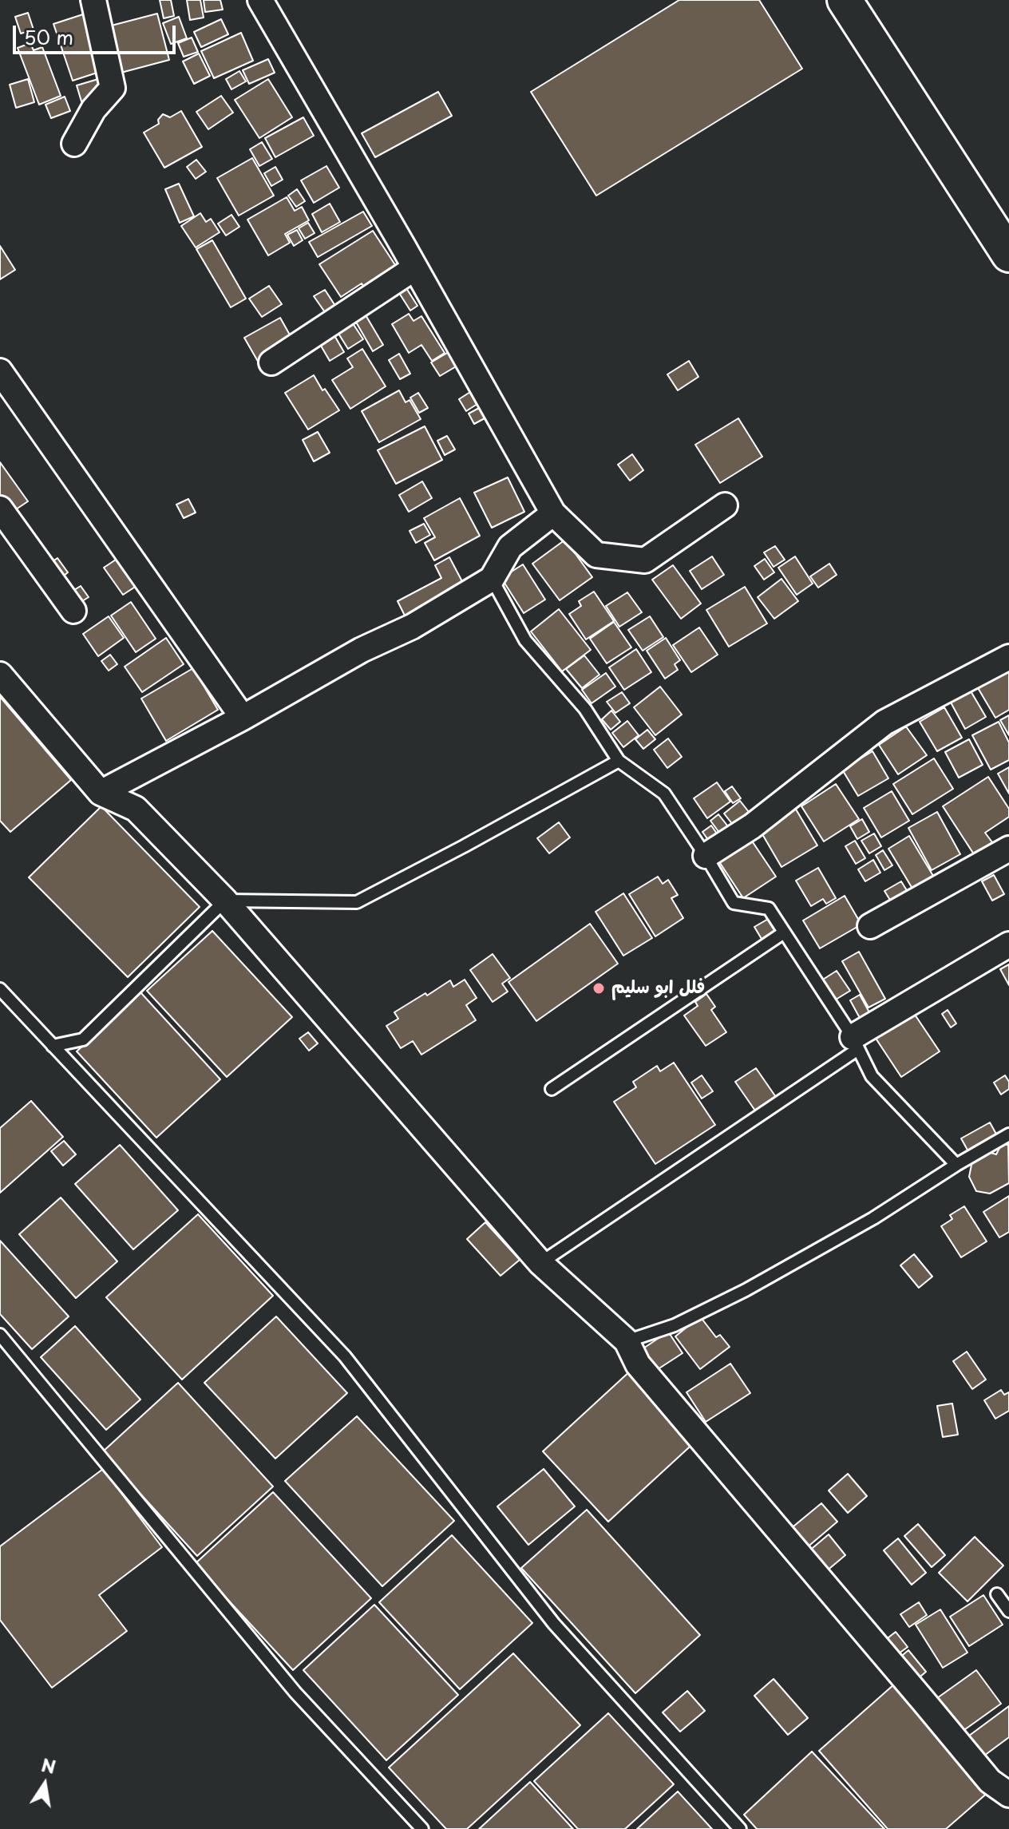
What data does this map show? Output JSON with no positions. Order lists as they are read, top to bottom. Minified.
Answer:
{"places":["فلل ابو سليم"],"scale_bar":"50 m","north":"top"}
